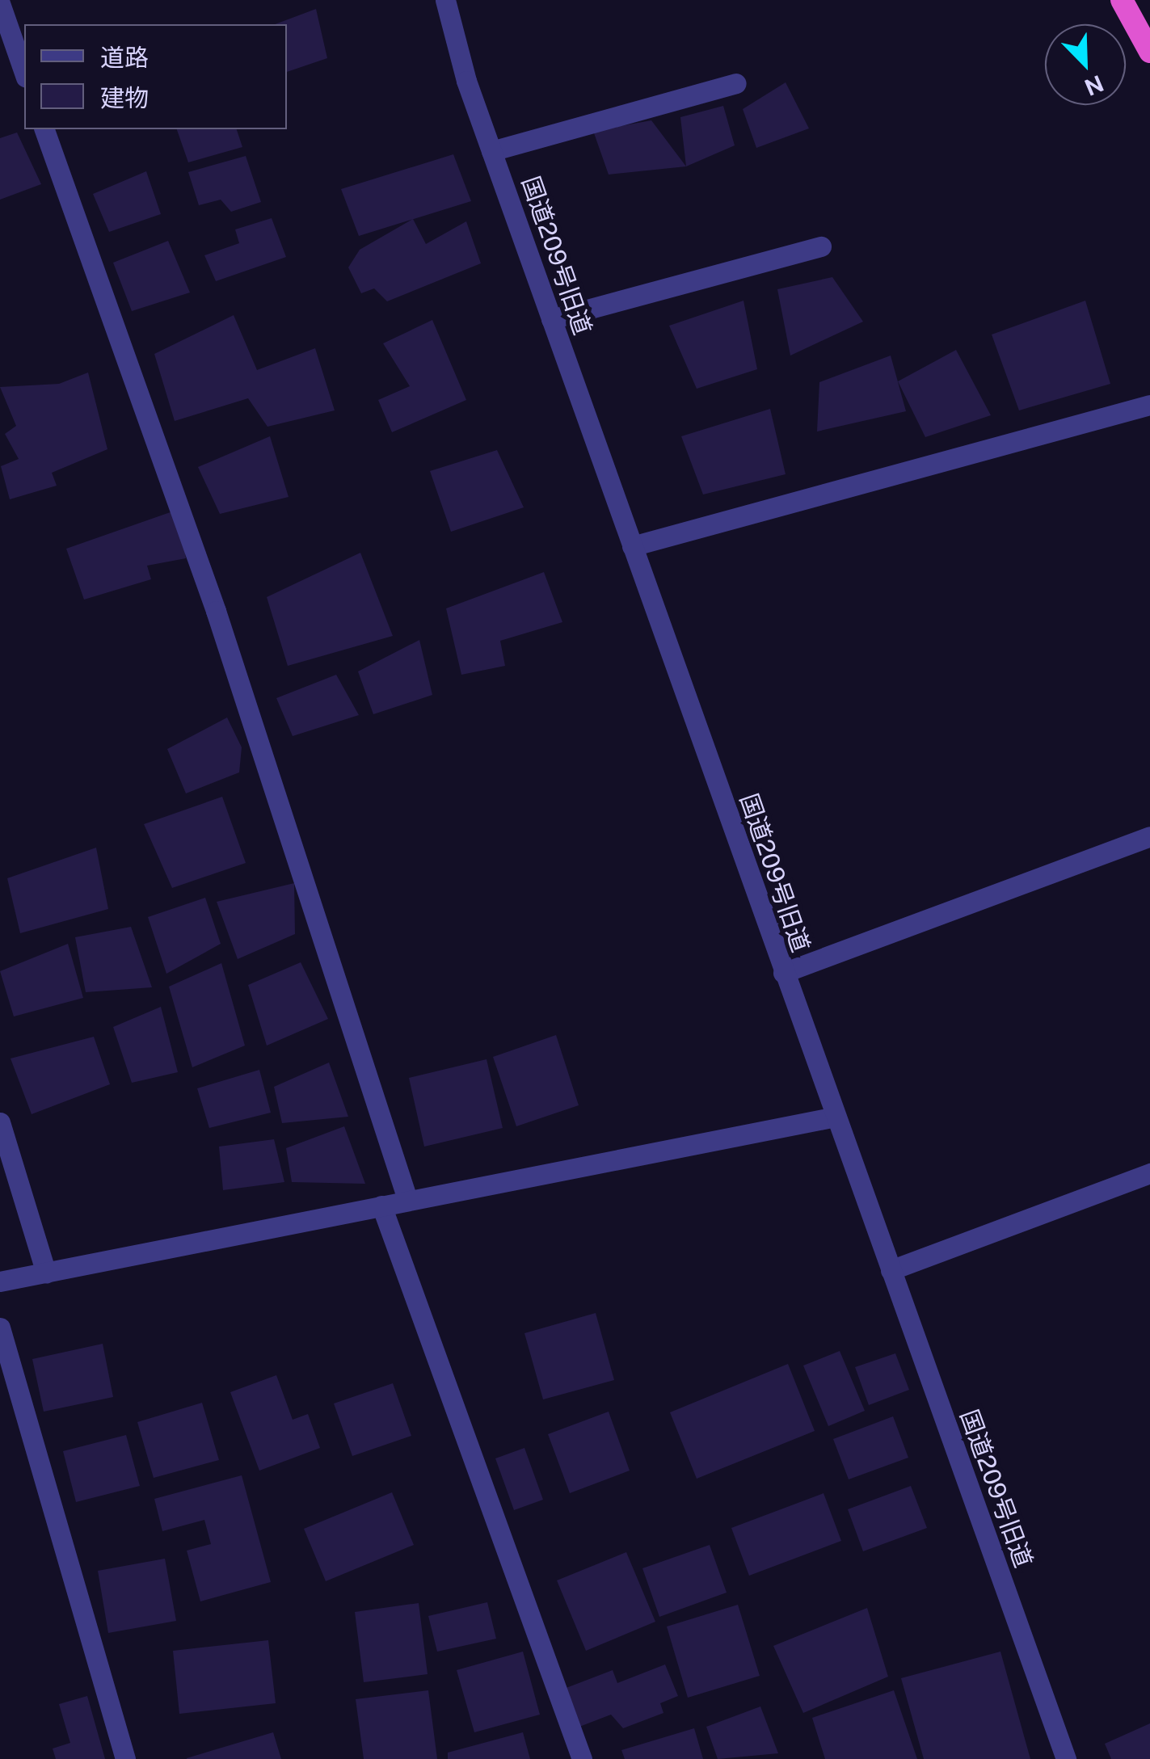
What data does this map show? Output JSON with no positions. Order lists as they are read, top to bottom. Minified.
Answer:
{"streets":{"street":["国道209号旧道"]},"legend":["道路","建物"],"north":"bottom right"}
